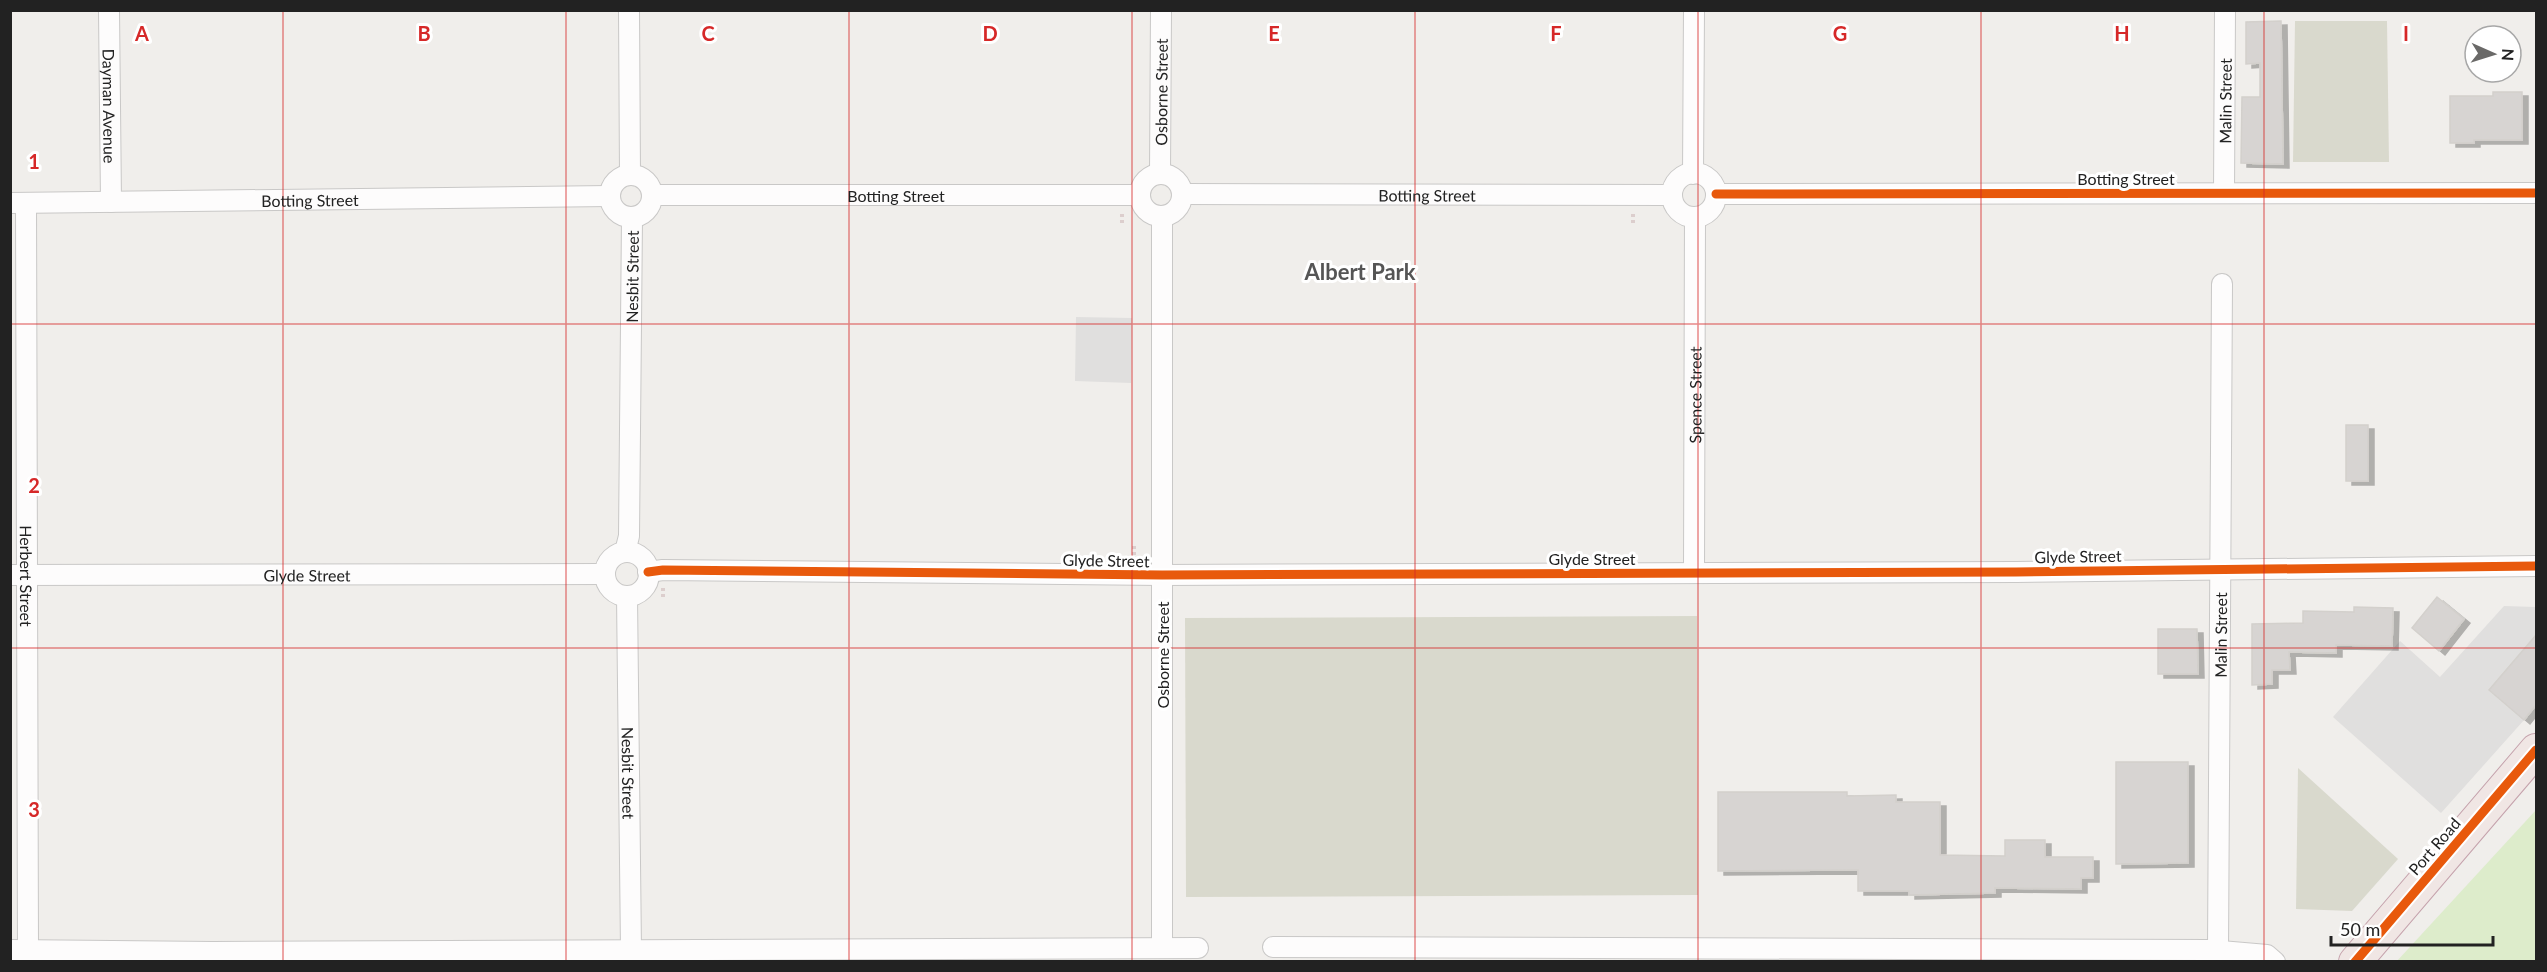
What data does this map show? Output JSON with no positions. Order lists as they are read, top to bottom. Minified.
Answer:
{"streets":{"highway":["Port Road"],"street":["Osborne Street","Malin Street","Dayman Avenue","Botting Street","Nesbit Street","Spence Street","Glyde Street","Herbert Street"]},"crossings":[["Osborne Street","Botting Street"],["Osborne Street","Glyde Street"],["Malin Street","Botting Street"],["Malin Street","Glyde Street"],["Dayman Avenue","Botting Street"],["Botting Street","Nesbit Street"],["Botting Street","Spence Street"],["Botting Street","Herbert Street"],["Nesbit Street","Glyde Street"],["Spence Street","Glyde Street"],["Glyde Street","Herbert Street"]],"districts":["Albert Park"],"scale_bar":"50 m","north":"right","grid":{"columns":["A","B","C","D","E","F","G","H","I"],"rows":["1","2","3"]}}
